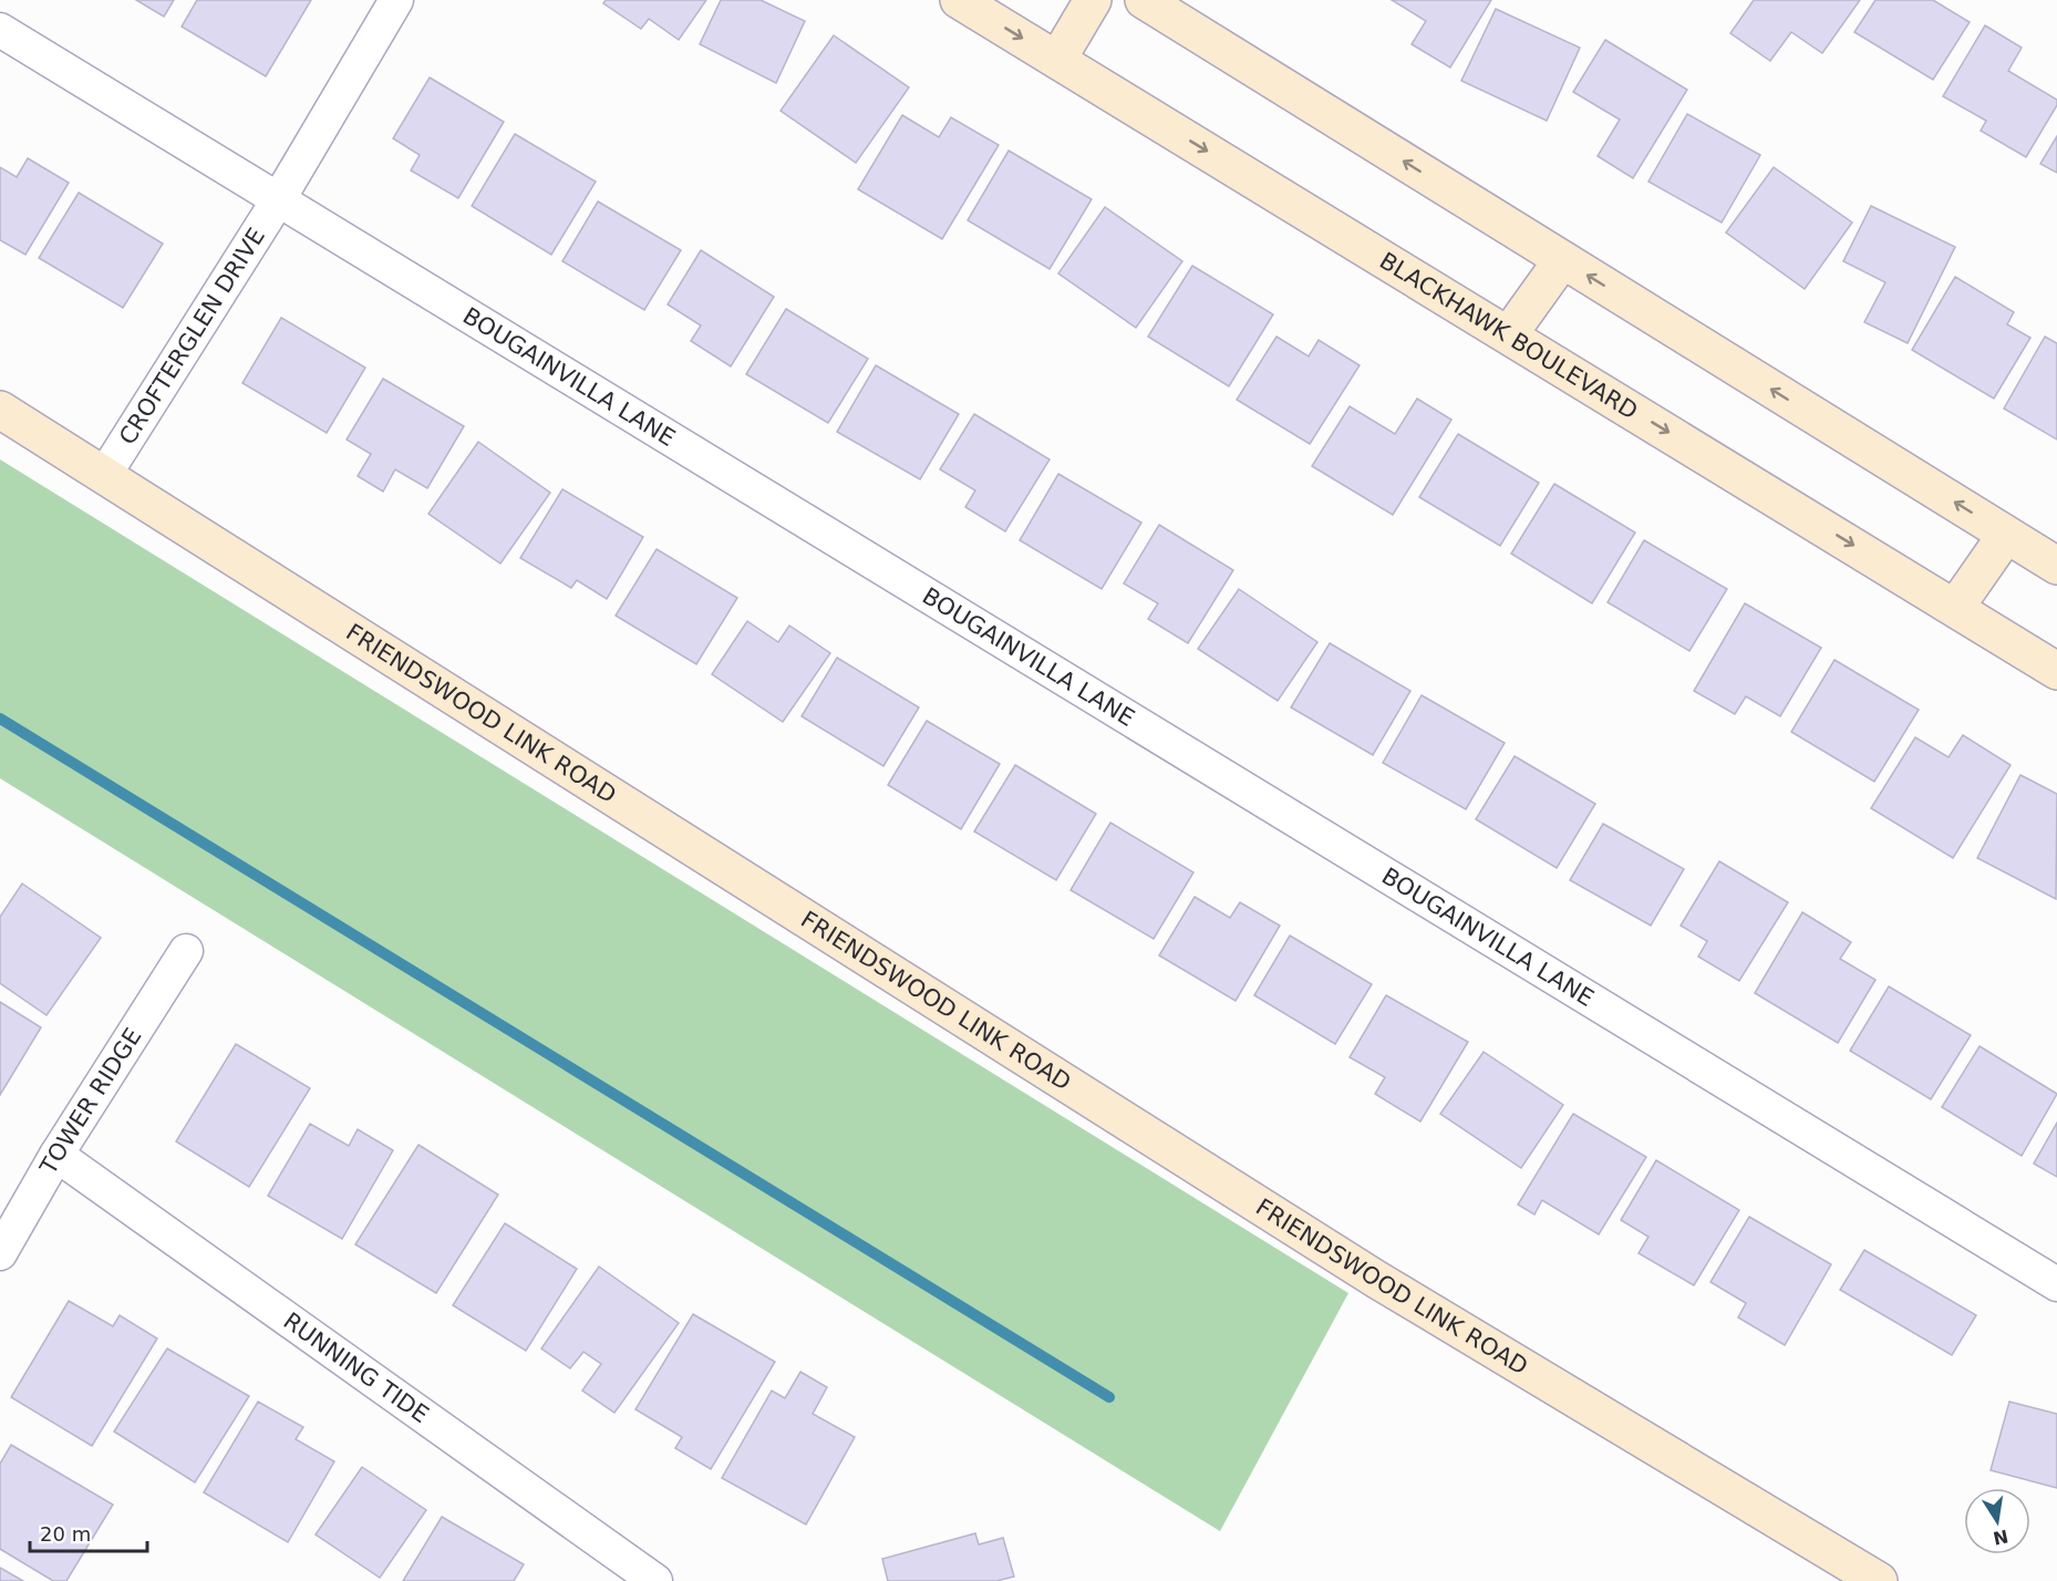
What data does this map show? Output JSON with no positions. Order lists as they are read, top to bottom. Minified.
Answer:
{"streets":{"main road":["BLACKHAWK BOULEVARD","FRIENDSWOOD LINK ROAD"],"street":["CROFTERGLEN DRIVE","BOUGAINVILLA LANE","TOWER RIDGE","RUNNING TIDE"]},"crossings":[["CROFTERGLEN DRIVE","BOUGAINVILLA LANE"],["CROFTERGLEN DRIVE","FRIENDSWOOD LINK ROAD"],["TOWER RIDGE","RUNNING TIDE"]],"scale_bar":"20 m","north":"bottom"}
